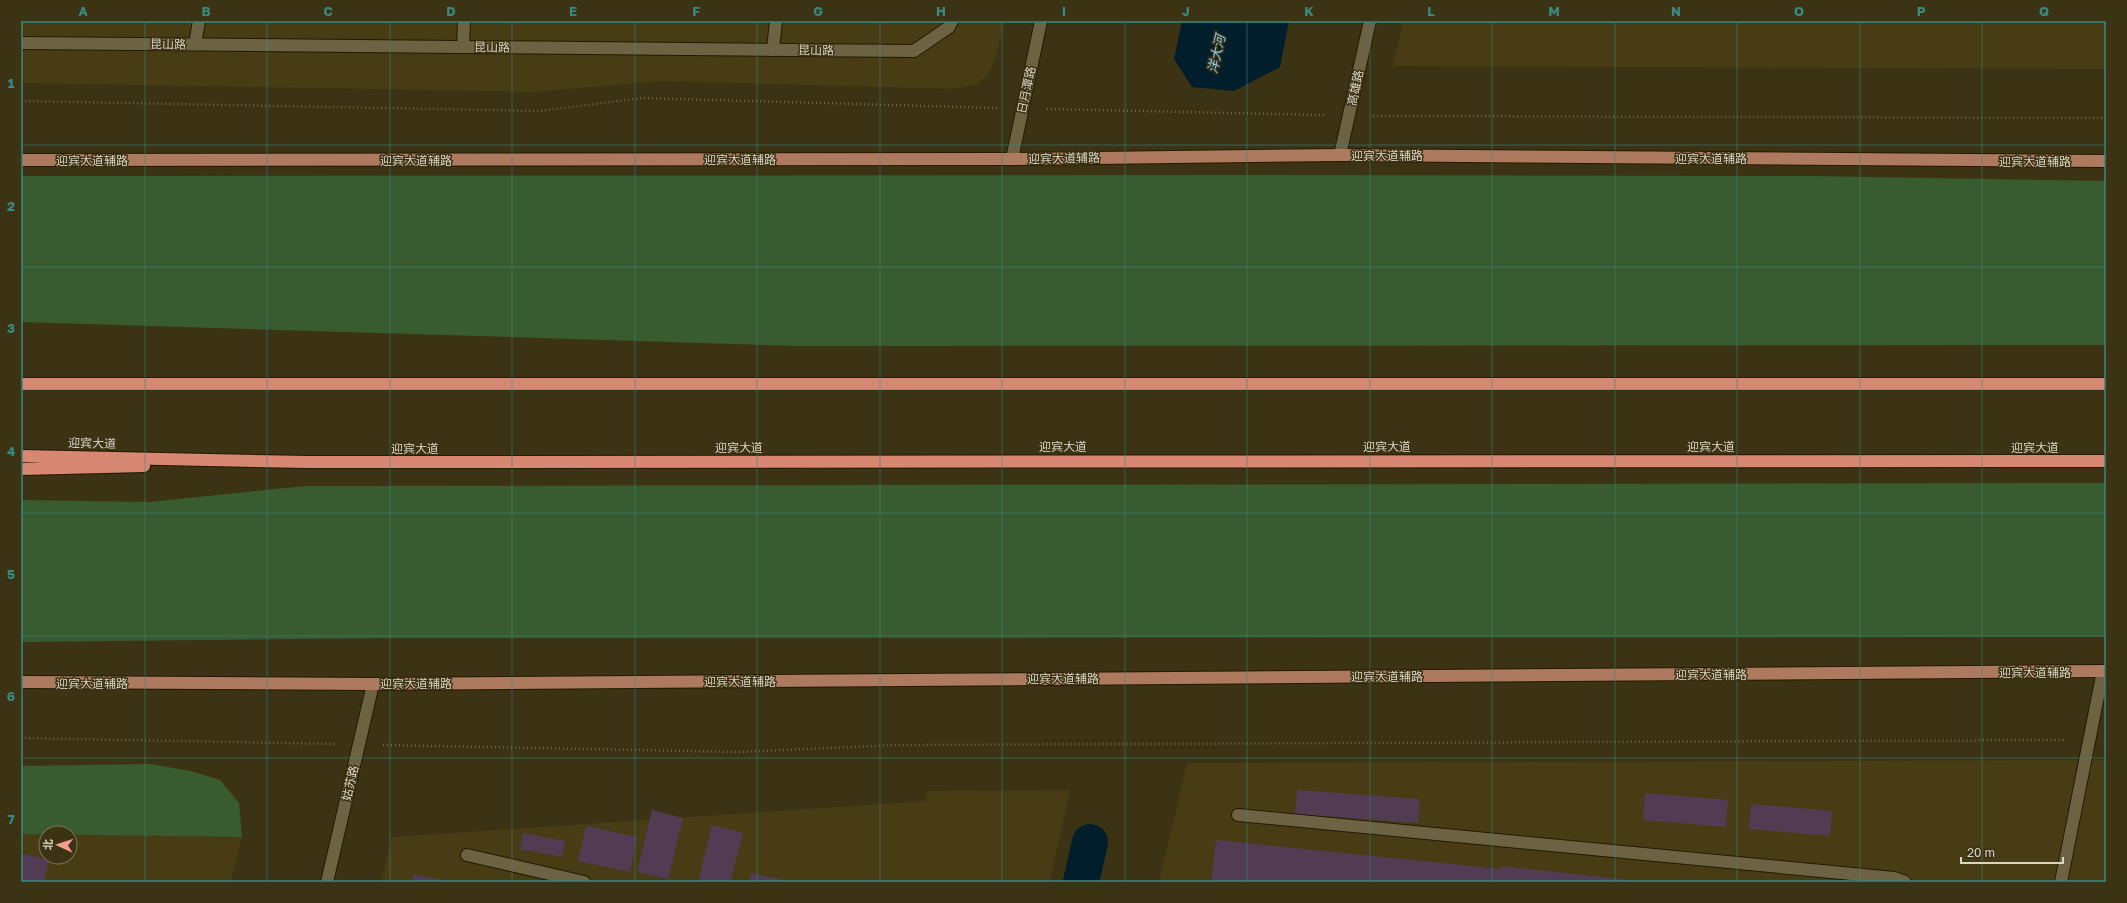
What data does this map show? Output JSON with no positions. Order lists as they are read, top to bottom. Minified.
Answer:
{"streets":{"highway":["迎宾大道"],"main road":["迎宾大道辅路"],"street":["昆山路","高雄路","日月潭路","姑苏路"]},"crossings":[["高雄路","迎宾大道辅路"],["日月潭路","迎宾大道辅路"],["迎宾大道辅路","姑苏路"]],"water":["洋大河"],"scale_bar":"20 m","north":"left","grid":{"columns":["A","B","C","D","E","F","G","H","I","J","K","L","M","N","O","P","Q"],"rows":["1","2","3","4","5","6","7"]}}
